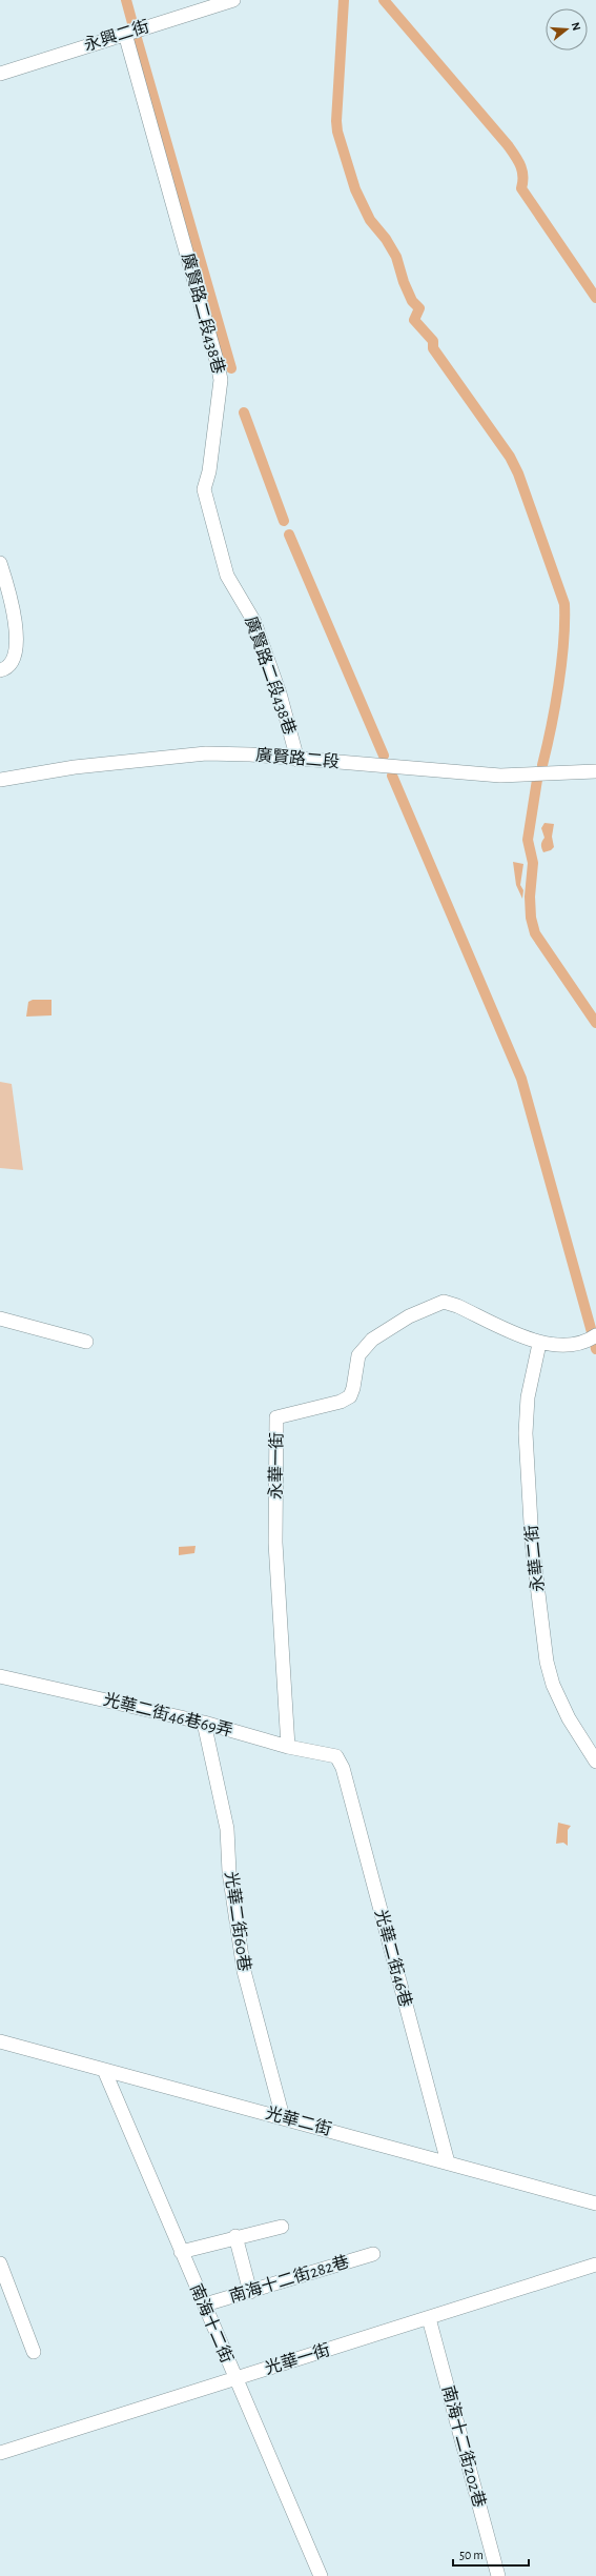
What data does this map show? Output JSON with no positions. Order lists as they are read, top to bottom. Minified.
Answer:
{"streets":{"street":["永興二街","廣賢路二段438巷","廣賢路二段","永華一街","永華二街","光華二街46巷69弄","光華二街60巷","光華二街46巷","光華二街","南海十二街282巷","南海十二街","光華一街","南海十二街202巷"]},"crossings":[["永興二街","廣賢路二段438巷"],["廣賢路二段438巷","廣賢路二段"],["永華一街","永華二街"],["永華一街","光華二街46巷69弄"],["光華二街46巷69弄","光華二街60巷"],["光華二街46巷69弄","光華二街46巷"],["光華二街60巷","光華二街"],["光華二街46巷","光華二街"],["光華二街","南海十二街"],["南海十二街282巷","南海十二街"],["南海十二街","光華一街"],["光華一街","南海十二街202巷"]],"scale_bar":"50 m","north":"right"}
